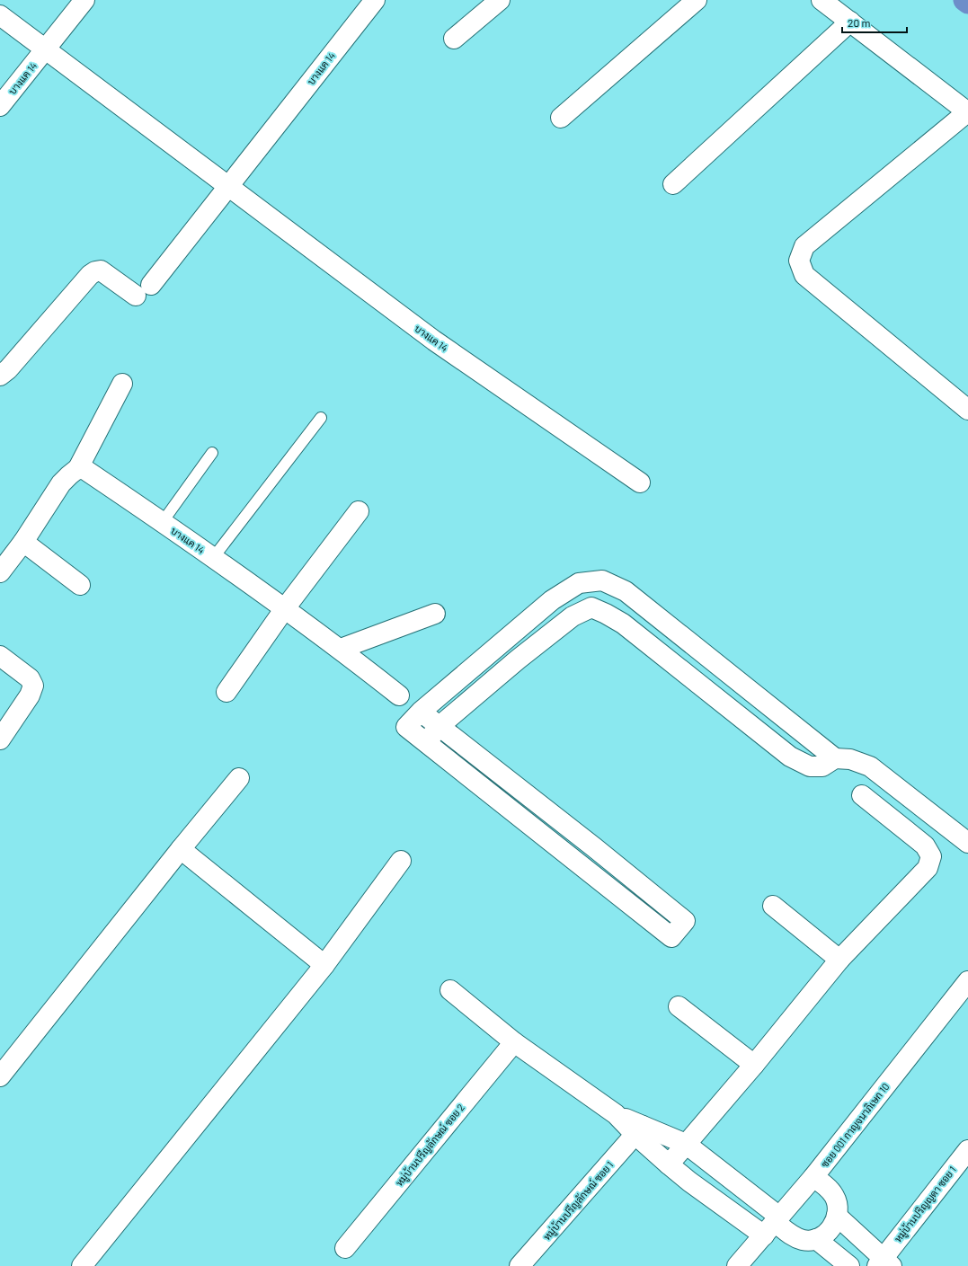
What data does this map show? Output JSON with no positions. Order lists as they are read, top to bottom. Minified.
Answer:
{"streets":{"street":["บางแค 14","ซอย 001 กาญจนาภิเษก 10","หมู่บ้านปรีญลักษณ์ ซอย 2","หมู่บ้านปรีญลักษณ์ ซอย 1","หมู่บ้านปริญญดา ซอย 1"]},"scale_bar":"20 m"}
